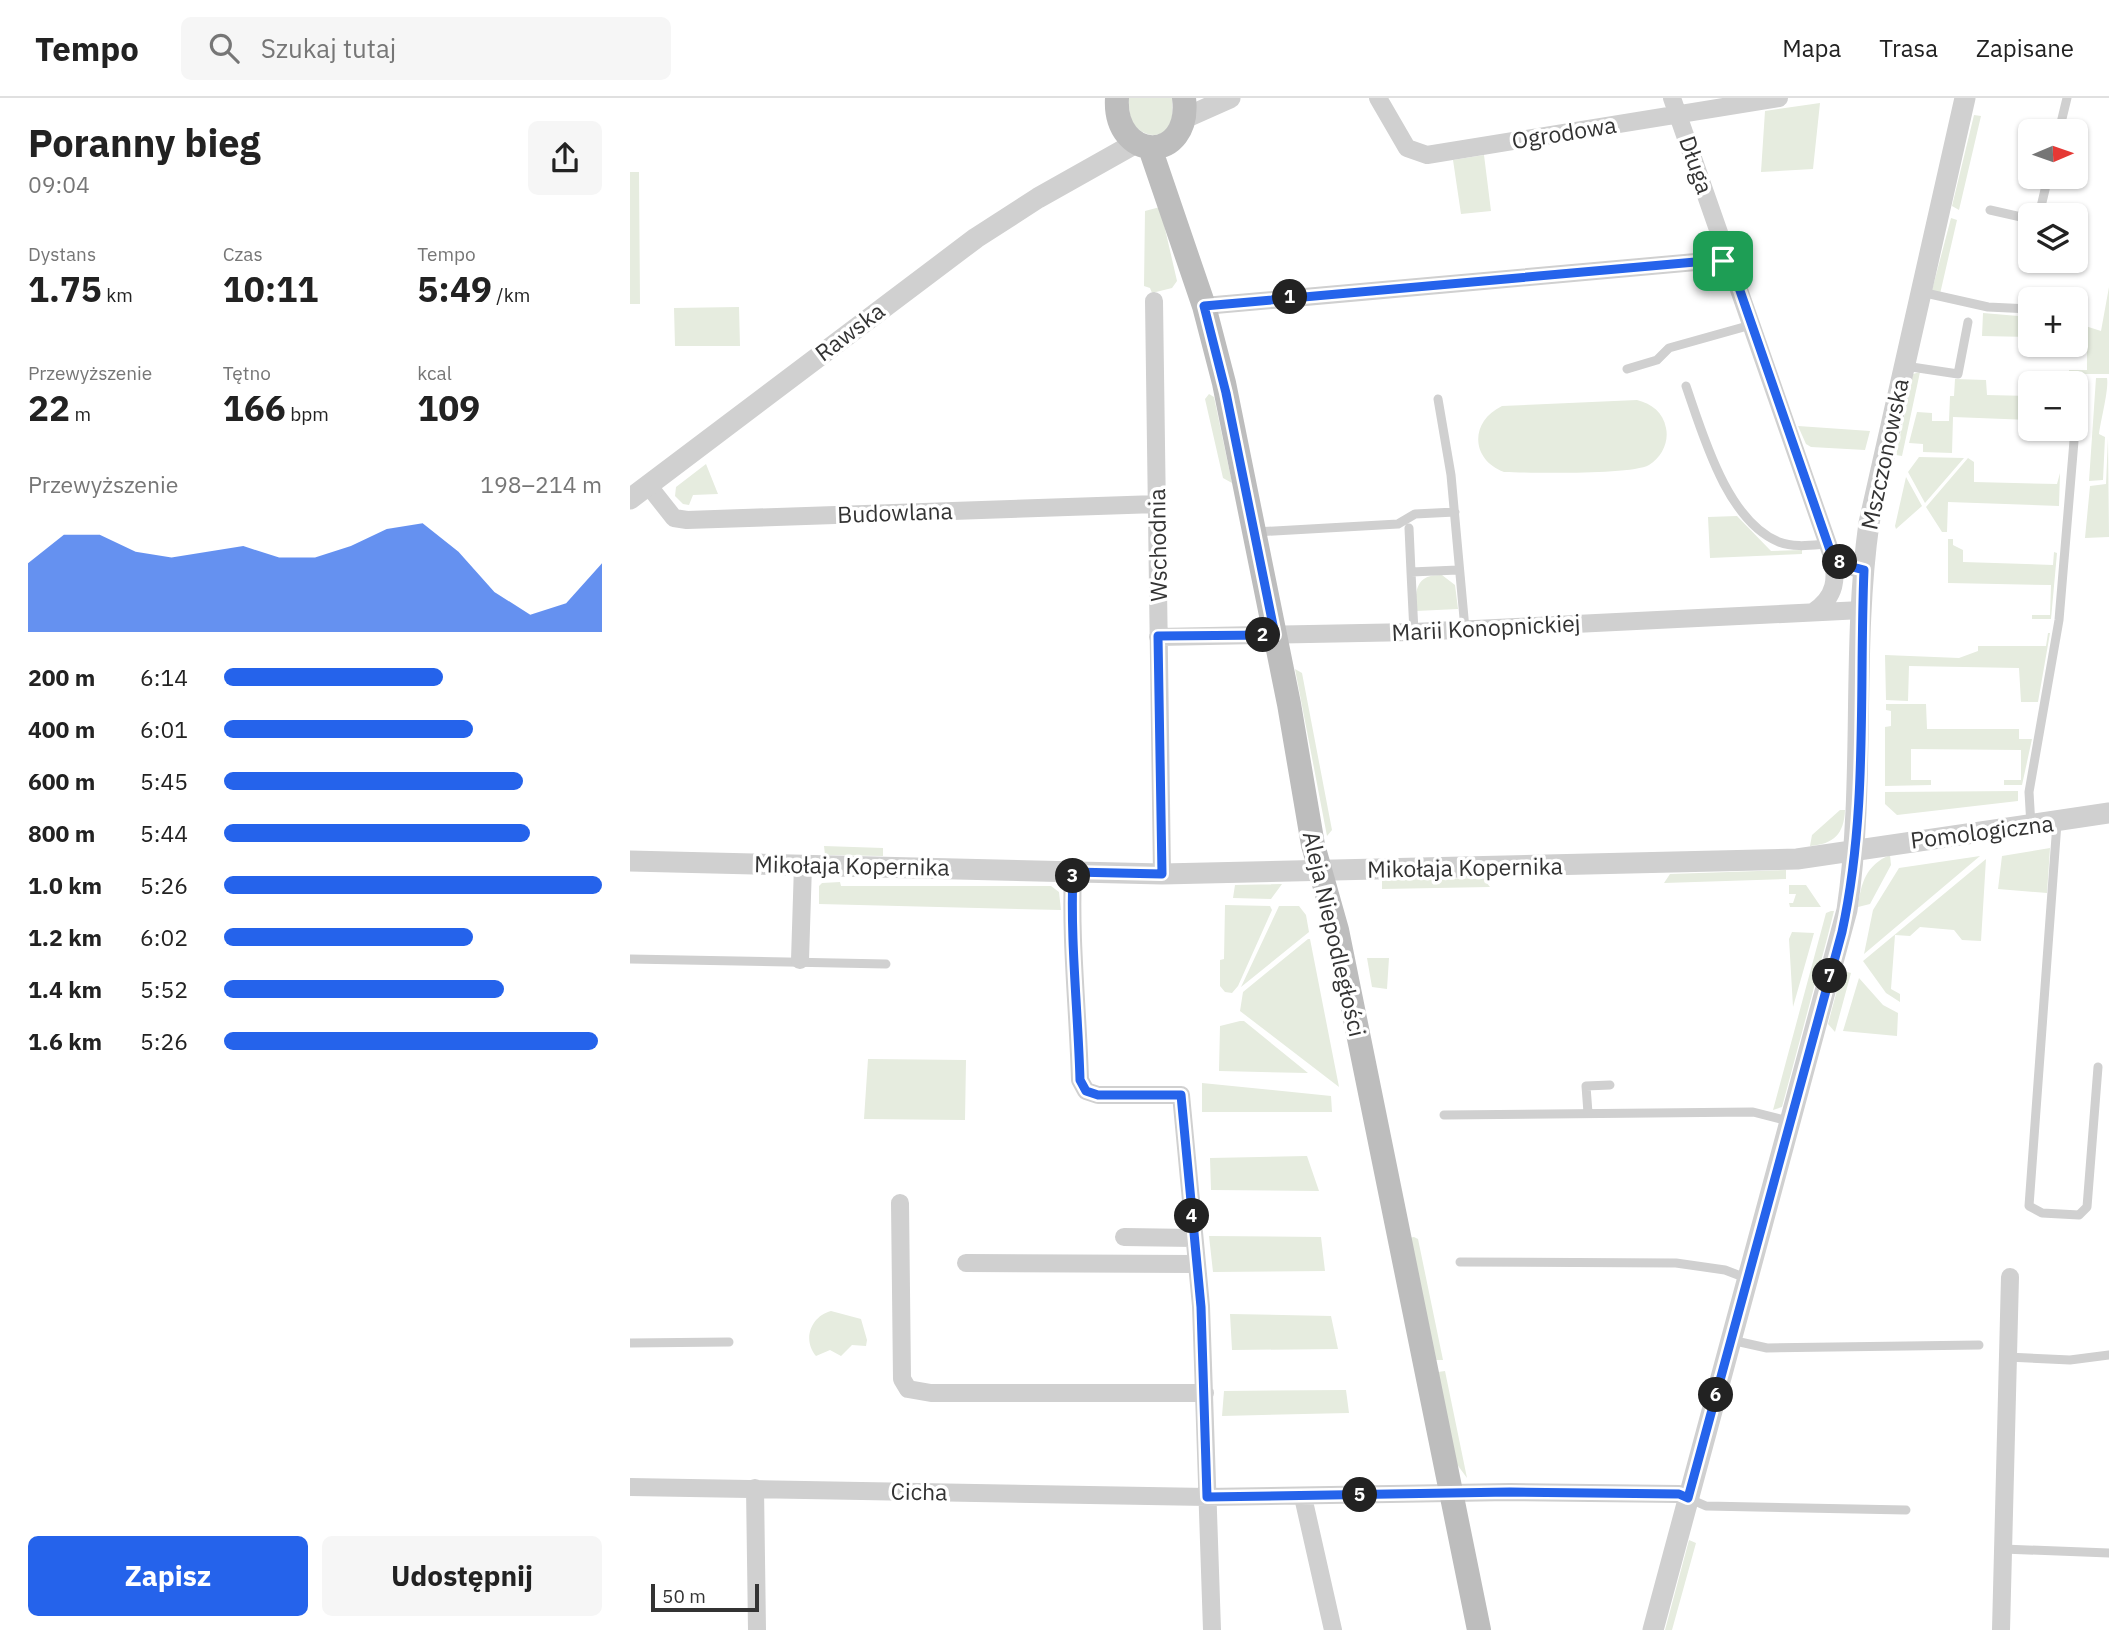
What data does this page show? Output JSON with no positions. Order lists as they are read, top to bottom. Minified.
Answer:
{"streets":{"main road":["Aleja Niepodległości"],"street":["Ogrodowa","Długa","Rawska","Mszczonowska","Budowlana","Wschodnia","Marii Konopnickiej","Pomologiczna","Mikołaja Kopernika","Cicha"]},"crossings":[["Ogrodowa","Długa"],["Rawska","Budowlana"],["Rawska","Aleja Niepodległości"],["Mszczonowska","Marii Konopnickiej"],["Mszczonowska","Pomologiczna"],["Mszczonowska","Mikołaja Kopernika"],["Mszczonowska","Cicha"],["Budowlana","Wschodnia"],["Wschodnia","Marii Konopnickiej"],["Wschodnia","Mikołaja Kopernika"],["Marii Konopnickiej","Aleja Niepodległości"],["Pomologiczna","Mikołaja Kopernika"],["Mikołaja Kopernika","Aleja Niepodległości"],["Aleja Niepodległości","Cicha"]],"scale_bar":"50 m","north":"right","page":{"header":"Tempo","search":"Szukaj tutaj","nav":["Mapa","Trasa","Zapisane"],"heading":["Poranny bieg","09:04"],"map_buttons":["+","−"],"stats":[["Dystans","1.75 km"],["Czas","10:11"],["Tempo","5:49 /km"],["Przewyższenie","22 m"],["Tętno","166 bpm"],["kcal","109"]],"pins":["1","8","2","3","7","4","6","5"],"chart":["Przewyższenie","198–214 m"],"list":[{"name":"200 m","note":"6:14"},{"name":"400 m","note":"6:01"},{"name":"600 m","note":"5:45"},{"name":"800 m","note":"5:44"},{"name":"1.0 km","note":"5:26"},{"name":"1.2 km","note":"6:02"},{"name":"1.4 km","note":"5:52"},{"name":"1.6 km","note":"5:26"}],"buttons":["Zapisz","Udostępnij"],"scale":"50 m"}}
